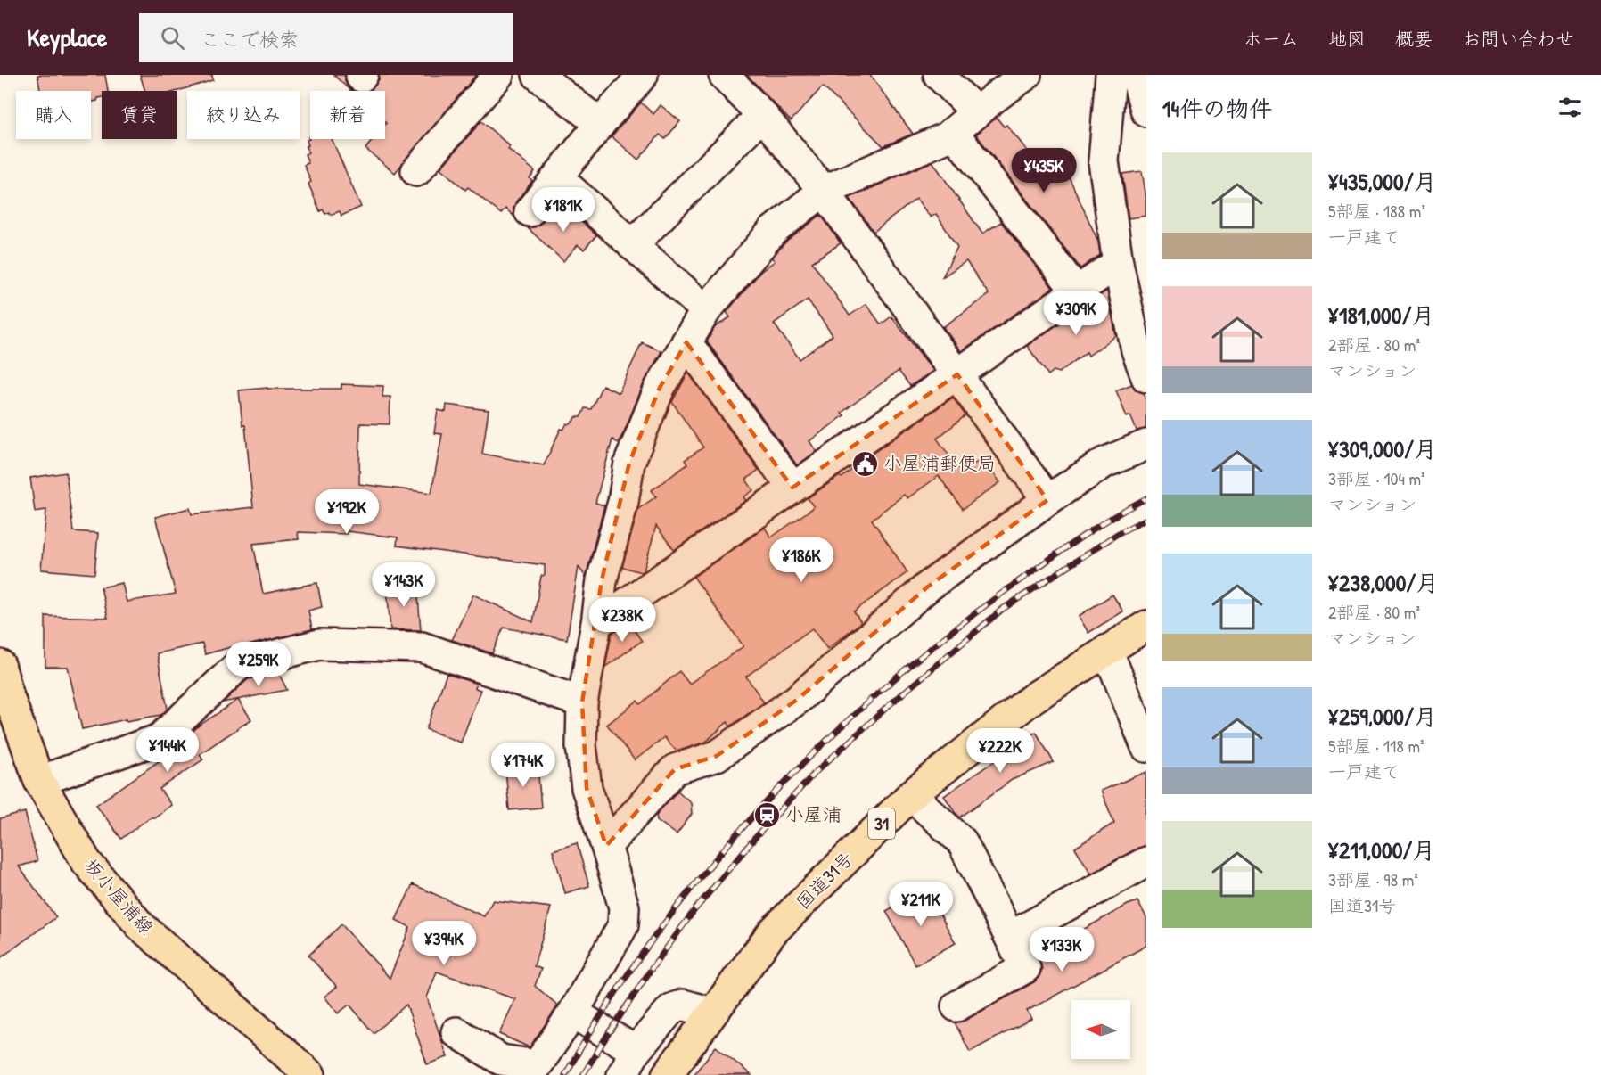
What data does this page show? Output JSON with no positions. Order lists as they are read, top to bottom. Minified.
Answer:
{"streets":{"main road":["31","国道31号","坂小屋浦線"]},"places":{"public building":["小屋浦郵便局"],"station":["小屋浦"]},"north":"left","page":{"header":"Keyplace","search":"ここで検索","nav":["ホーム","地図","概要","お問い合わせ"],"heading":"14件の物件","chip":["購入","賃貸","絞り込み","新着"],"list":[{"name":"¥435,000/月","note":"5部屋 · 188 m² · 一戸建て"},{"name":"¥181,000/月","note":"2部屋 · 80 m² · マンション"},{"name":"¥309,000/月","note":"3部屋 · 104 m² · マンション"},{"name":"¥238,000/月","note":"2部屋 · 80 m² · マンション"},{"name":"¥259,000/月","note":"5部屋 · 118 m² · 一戸建て"},{"name":"¥211,000/月","note":"3部屋 · 98 m² · 国道31号"}],"price":["¥435K","¥181K","¥309K","¥192K","¥186K","¥143K","¥238K","¥259K","¥144K","¥222K","¥174K","¥211K","¥394K","¥133K"]}}
